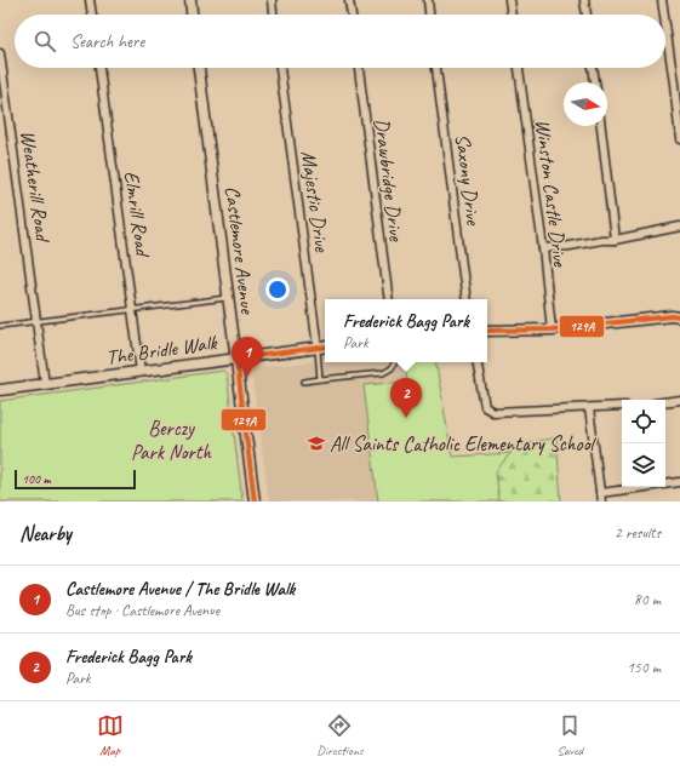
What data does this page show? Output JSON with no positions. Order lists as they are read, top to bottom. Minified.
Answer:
{"streets":{"street":["Drawbridge Drive","Saxony Drive","Weatherill Road","Winston Castle Drive","Majestic Drive","Elmrill Road","Castlemore Avenue","The Bridle Walk"]},"crossings":[["Weatherill Road","The Bridle Walk"],["Majestic Drive","The Bridle Walk"],["Elmrill Road","The Bridle Walk"],["Castlemore Avenue","The Bridle Walk"]],"parks":["Berczy Park North"],"places":{"school or university":["All Saints Catholic Elementary School"]},"lines":["transit line 129A"],"scale_bar":"100 m","north":"right","page":{"search":"Search here","popup":["Frederick Bagg Park","Park"],"pins":["1","2"],"scale":"100 m","heading":["Nearby","2 results"],"list":[{"mark":"1","name":"Castlemore Avenue / The Bridle Walk","note":"Bus stop · Castlemore Avenue","value":"80 m"},{"mark":"2","name":"Frederick Bagg Park","note":"Park","value":"150 m"}],"nav":["Map","Directions","Saved"]}}
